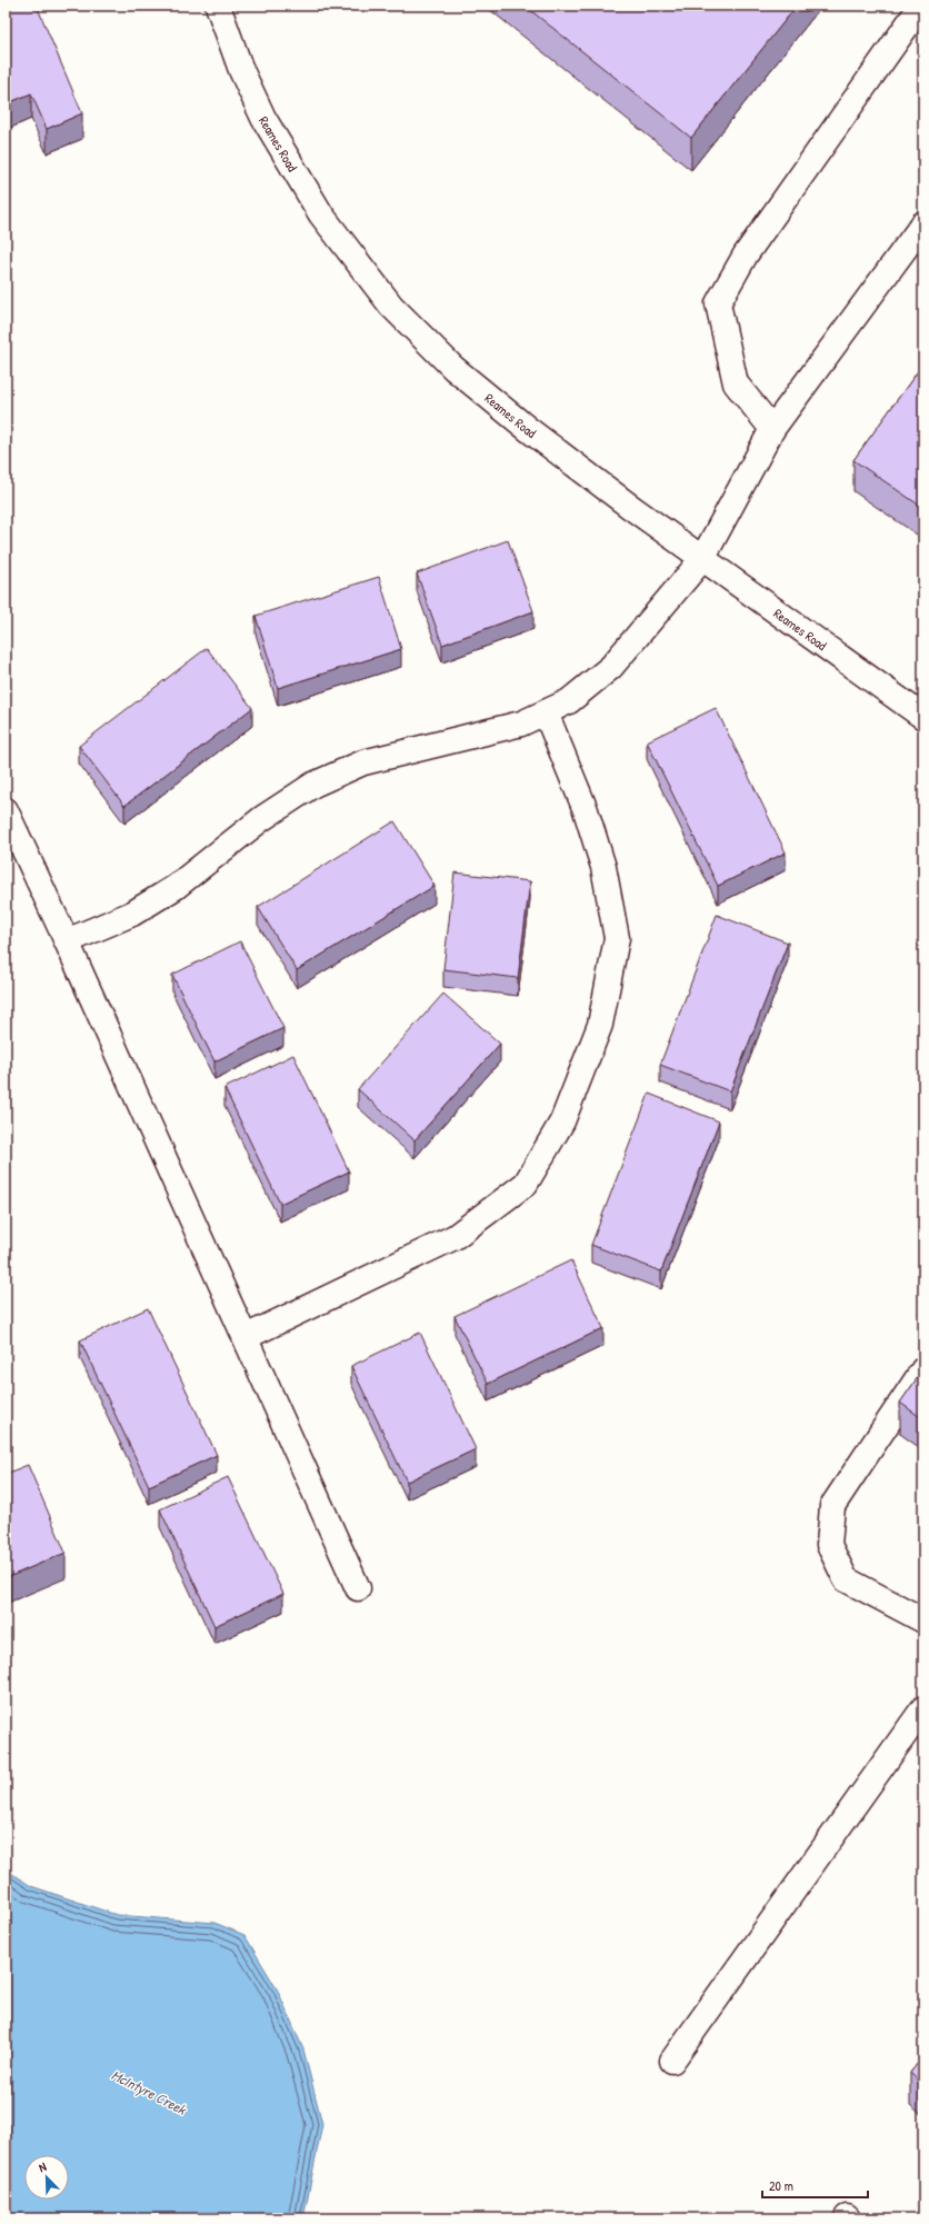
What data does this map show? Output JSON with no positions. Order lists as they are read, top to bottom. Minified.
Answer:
{"streets":{"street":["Reames Road"]},"water":["McIntyre Creek"],"scale_bar":"20 m","north":"top left"}
